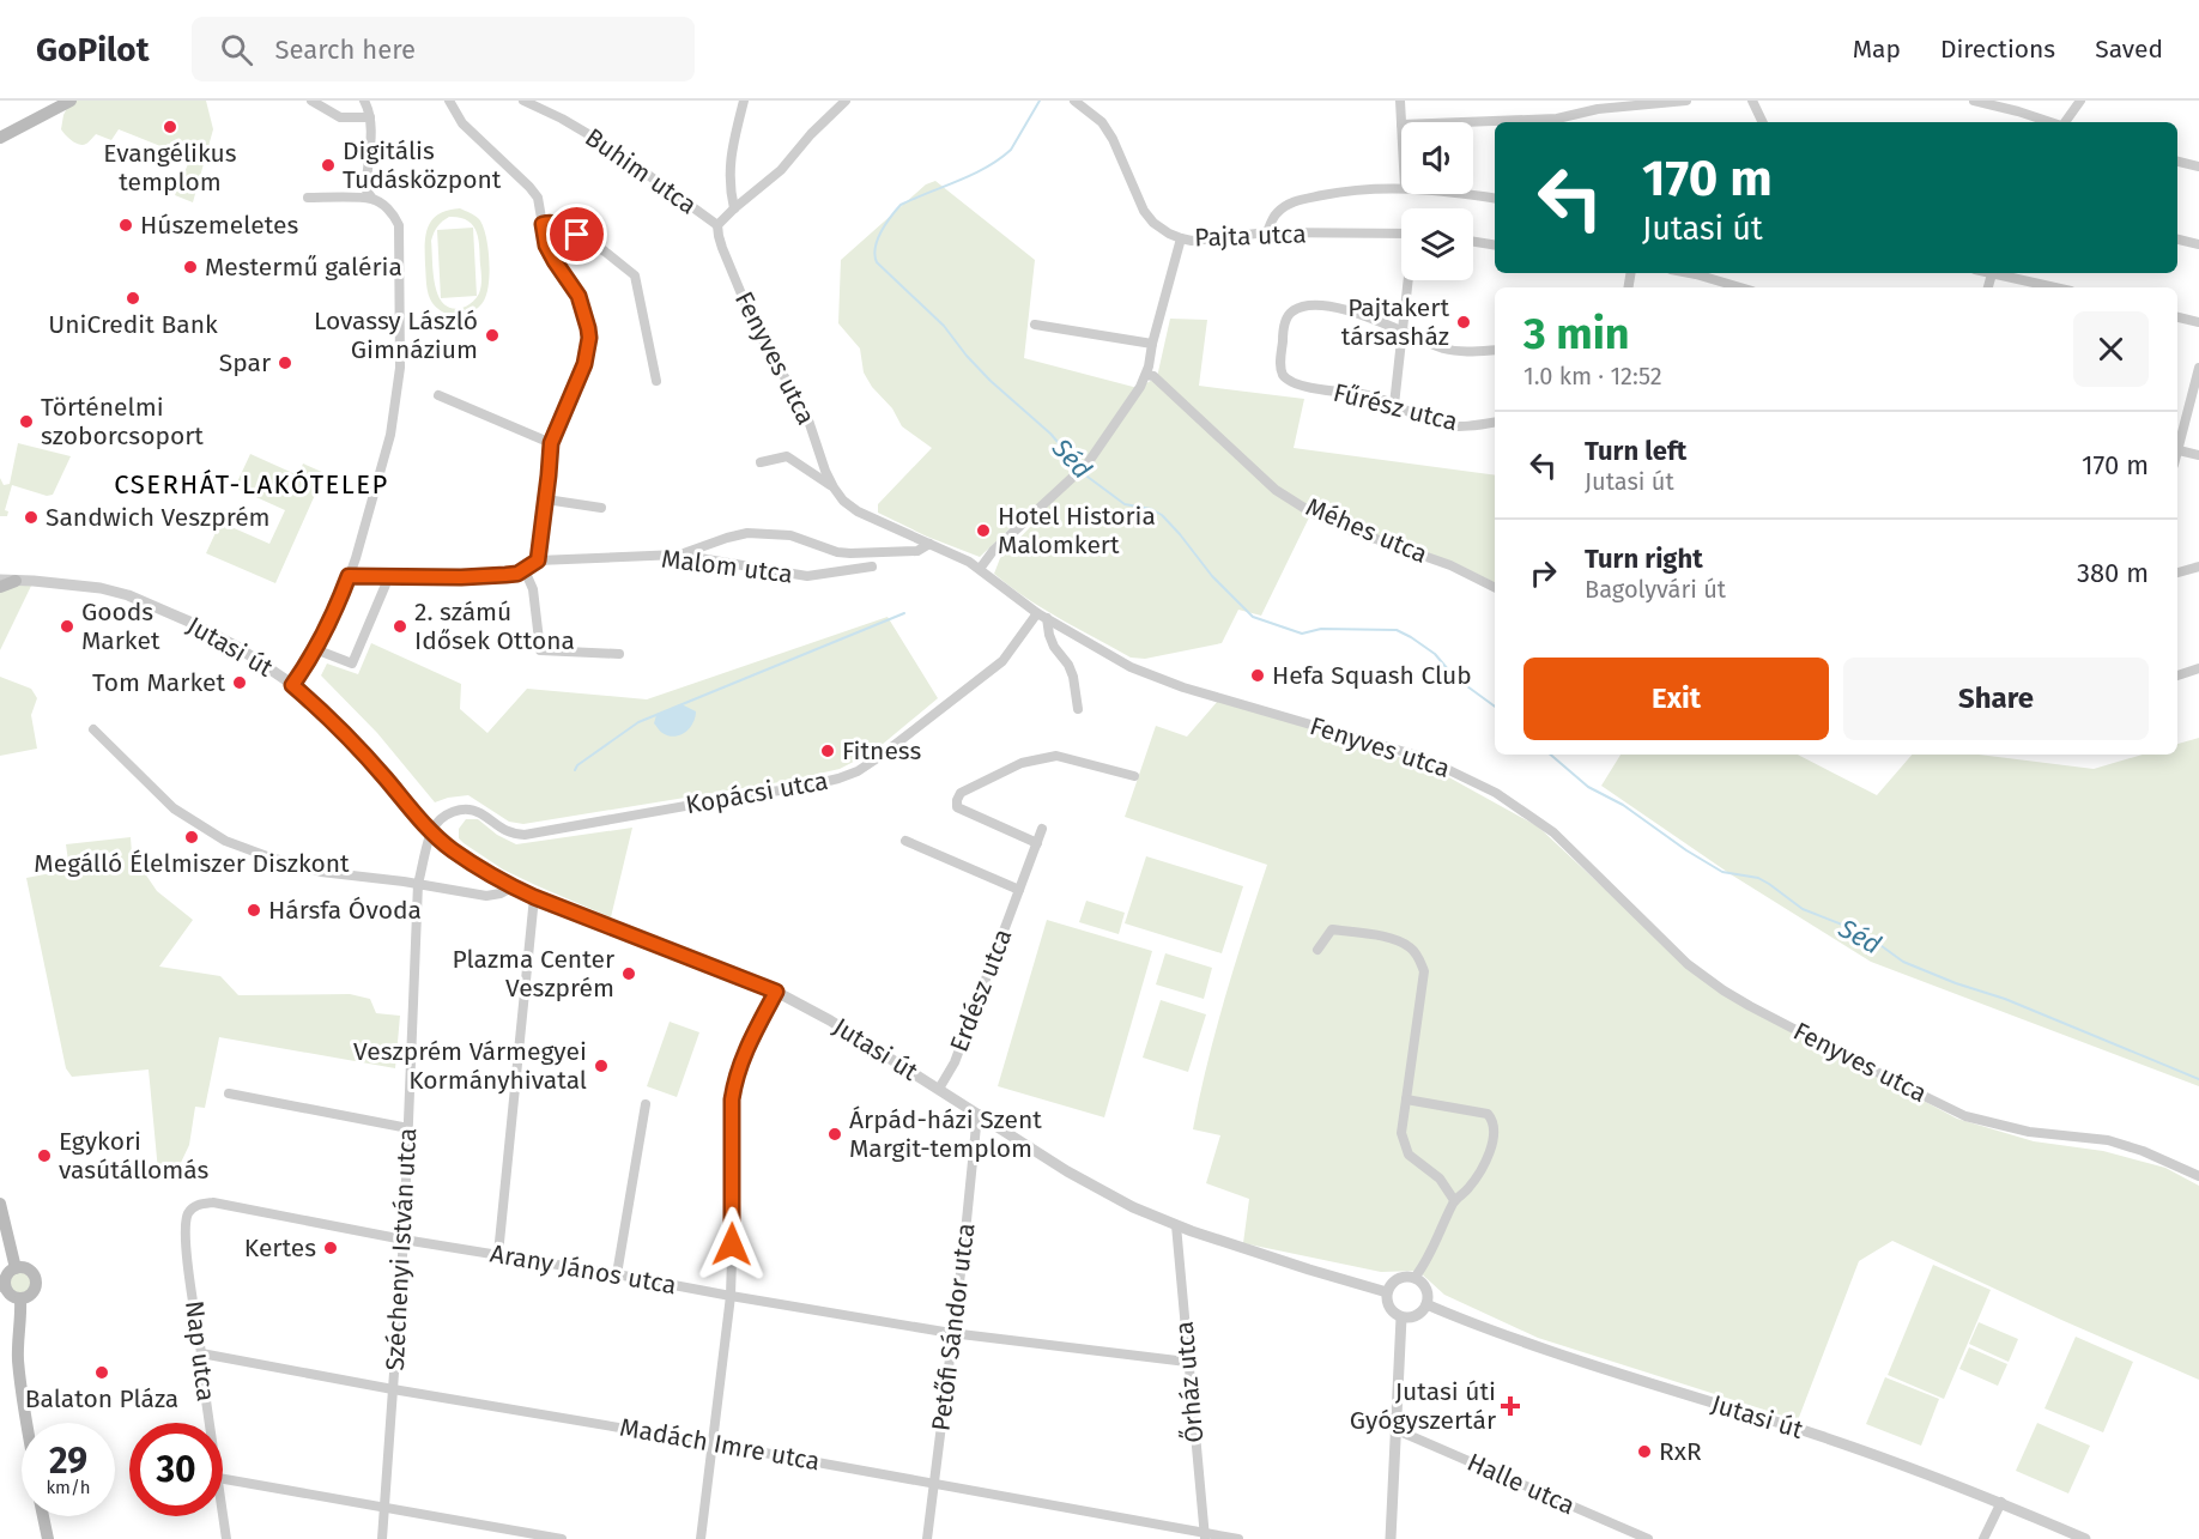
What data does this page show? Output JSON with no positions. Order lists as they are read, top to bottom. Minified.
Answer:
{"streets":{"street":["Buhim utca","Pajta utca","Fenyves utca","Fűrész utca","Méhes utca","Malom utca","Jutasi út","Kopácsi utca","Erdész utca","Széchenyi István utca","Arany János utca","Petőfi Sándor utca","Nap utca","Őrház utca","Madách Imre utca","Halle utca"]},"crossings":[["Buhim utca","Fenyves utca"],["Fenyves utca","Kopácsi utca"],["Jutasi út","Kopácsi utca"],["Jutasi út","Erdész utca"],["Jutasi út","Széchenyi István utca"],["Jutasi út","Petőfi Sándor utca"],["Jutasi út","Őrház utca"],["Kopácsi utca","Széchenyi István utca"],["Széchenyi István utca","Arany János utca"],["Széchenyi István utca","Madách Imre utca"],["Arany János utca","Petőfi Sándor utca"],["Arany János utca","Nap utca"],["Arany János utca","Őrház utca"],["Petőfi Sándor utca","Madách Imre utca"],["Nap utca","Madách Imre utca"],["Őrház utca","Madách Imre utca"]],"districts":["CSERHÁT-LAKÓTELEP"],"water":["Séd"],"places":{"other":["Evangélikus templom","Digitális Tudásközpont","Húszemeletes","Mestermű galéria","UniCredit Bank","Pajtakert társasház","Lovassy László Gimnázium","Spar","Történelmi szoborcsoport","Sandwich Veszprém","Hotel Historia Malomkert","Goods Market","2. számú Idősek Ottona","Hefa Squash Club","Tom Market","Fitness","Megálló Élelmiszer Diszkont","Hársfa Óvoda","Plazma Center Veszprém","Veszprém Vármegyei Kormányhivatal","Árpád-házi Szent Margit-templom","Egykori vasútállomás","Kertes","Balaton Pláza","RxR"],"health":["Jutasi úti Gyógyszertár"]},"page":{"header":"GoPilot","search":"Search here","nav":["Map","Directions","Saved"],"turn":["170 m","Jutasi út"],"heading":["3 min","1.0 km · 12:52"],"list":[{"name":"Turn left","note":"Jutasi út","value":"170 m"},{"name":"Turn right","note":"Bagolyvári út","value":"380 m"}],"buttons":["Exit","Share"],"speed":"29 km/h","limit":"30"}}
